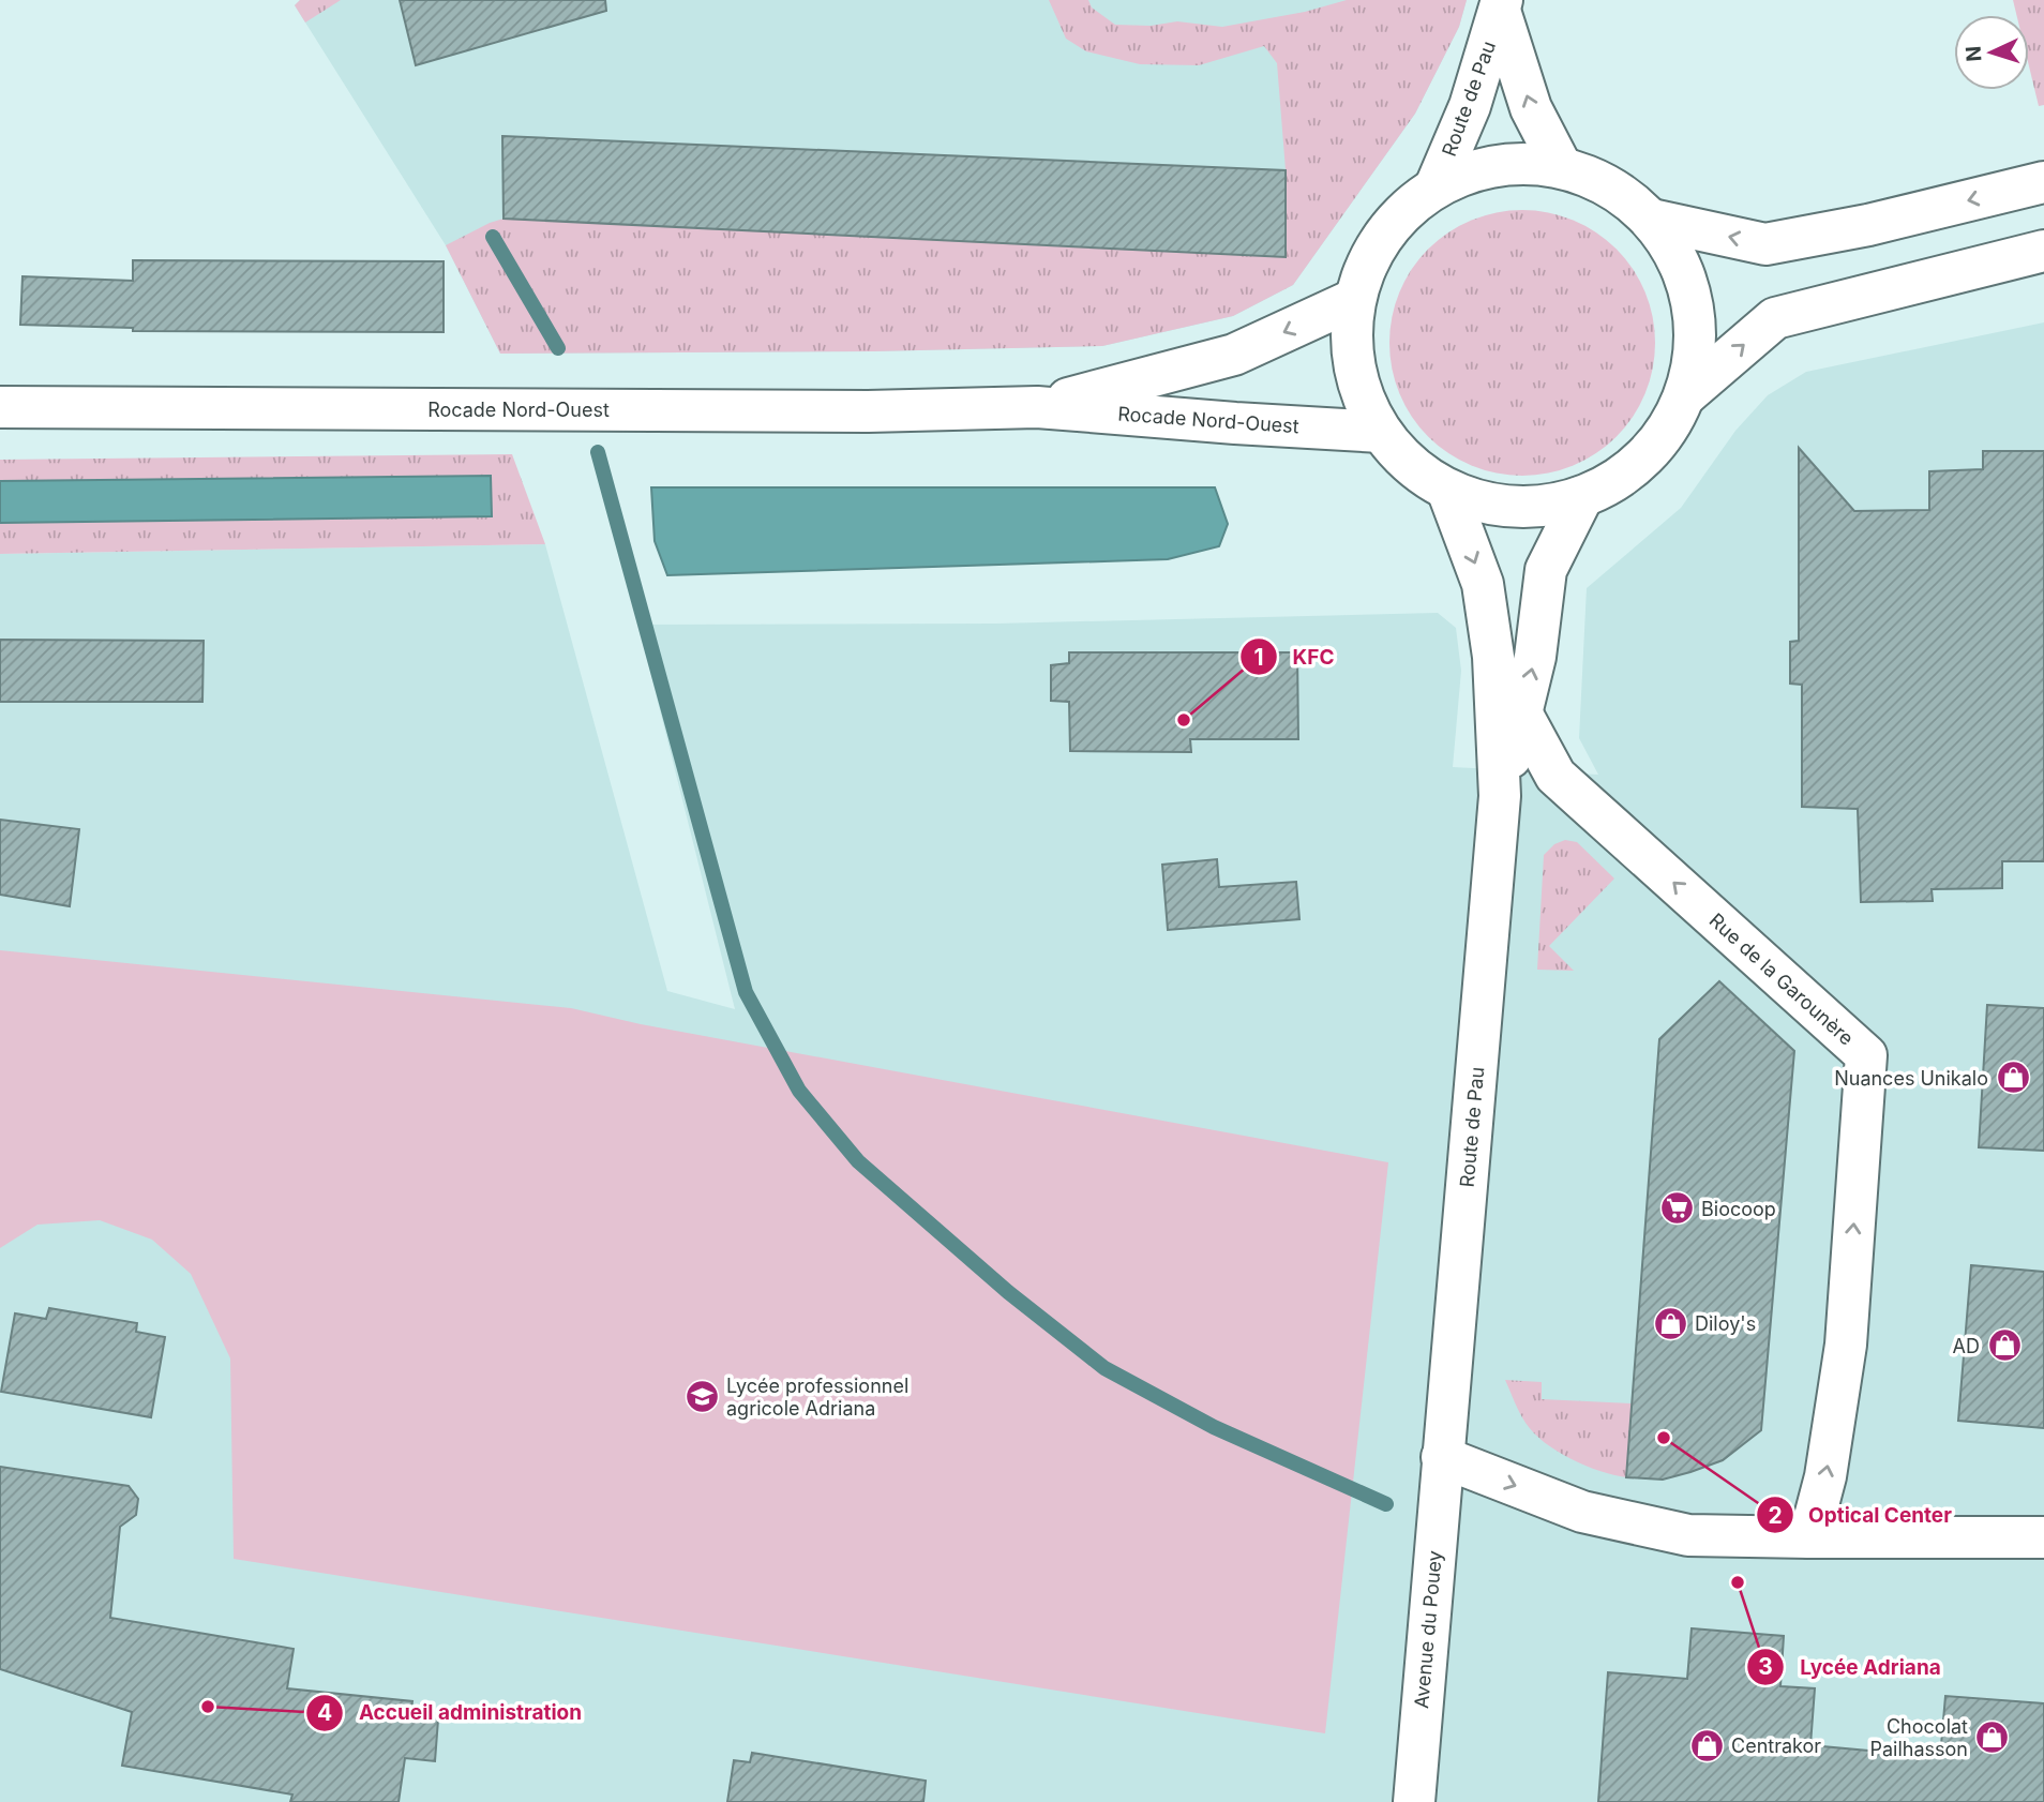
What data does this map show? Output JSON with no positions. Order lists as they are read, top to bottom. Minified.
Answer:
{"streets":{"main road":["Route de Pau","Rocade Nord-Ouest","Rue de la Garounère","Avenue du Pouey"]},"crossings":[["Route de Pau","Rocade Nord-Ouest"],["Route de Pau","Rue de la Garounère"],["Route de Pau","Avenue du Pouey"]],"one_way":["Rue de la Garounère"],"places":{"other":["KFC","Optical Center","Lycée Adriana","Accueil administration"],"shop":["Nuances Unikalo","Diloy's","AD","Chocolat Pailhasson","Centrakor"],"supermarket":["Biocoop"],"school or university":["Lycée professionnel agricole Adriana"]},"north":"left"}
